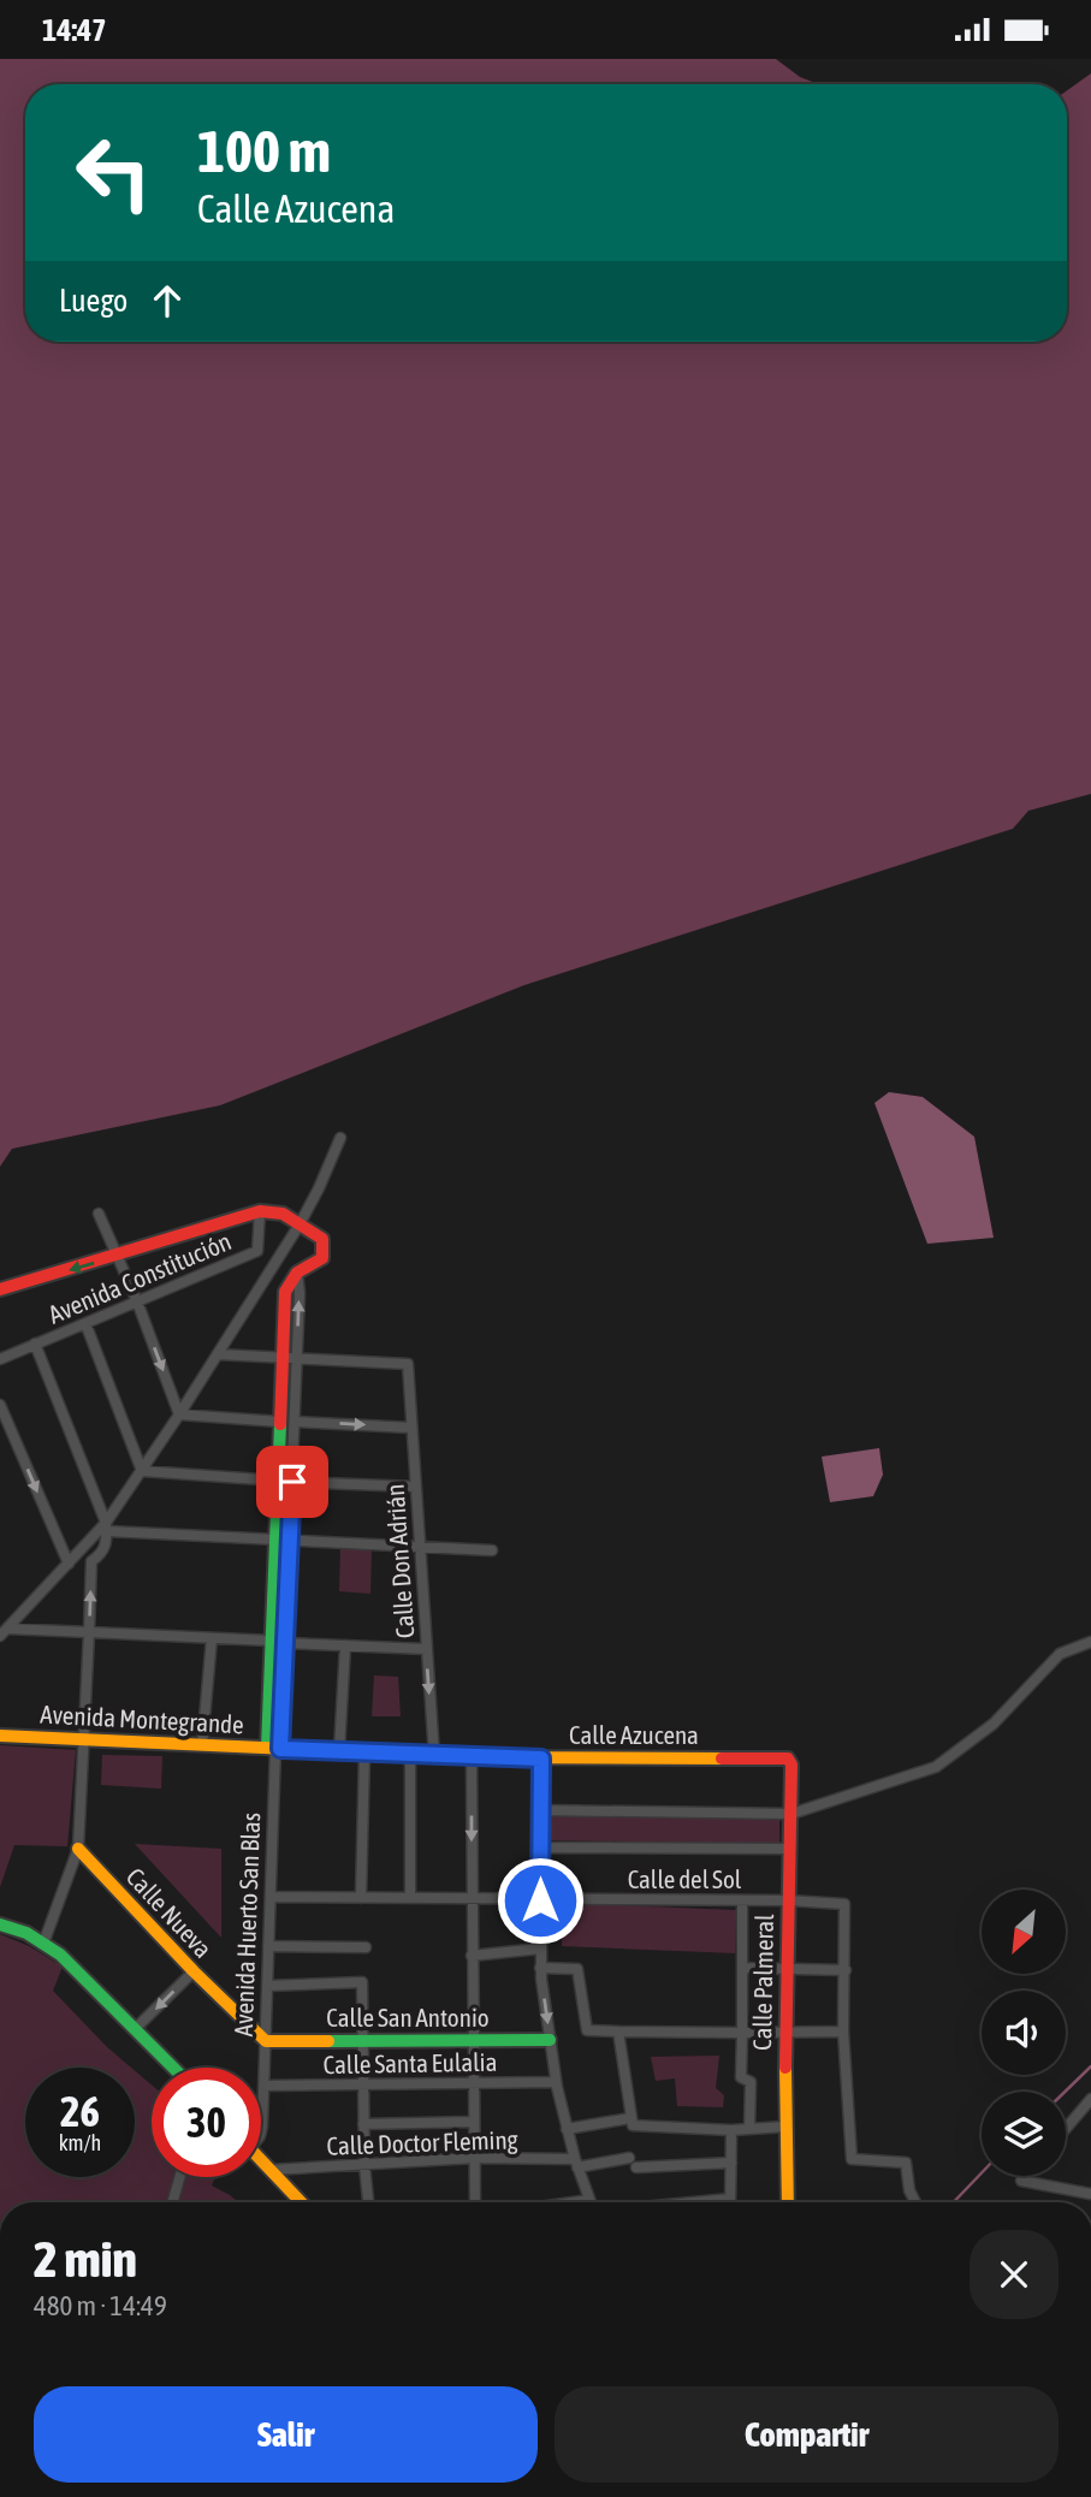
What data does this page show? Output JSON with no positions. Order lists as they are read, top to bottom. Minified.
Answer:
{"streets":{"street":["Avenida Constitución","Calle Don Adrián","Avenida Montegrande","Calle Azucena","Calle del Sol","Calle Nueva","Avenida Huerto San Blas","Calle Palmeral","Calle San Antonio","Calle Santa Eulalia","Calle Doctor Fleming"]},"crossings":[["Calle Don Adrián","Avenida Montegrande"],["Calle Don Adrián","Calle Azucena"],["Calle Don Adrián","Avenida Huerto San Blas"],["Avenida Montegrande","Calle Azucena"],["Avenida Montegrande","Avenida Huerto San Blas"],["Calle Azucena","Calle Palmeral"],["Calle del Sol","Avenida Huerto San Blas"],["Calle del Sol","Calle Palmeral"],["Calle Nueva","Avenida Huerto San Blas"],["Calle Nueva","Calle San Antonio"],["Avenida Huerto San Blas","Calle San Antonio"],["Avenida Huerto San Blas","Calle Santa Eulalia"]],"north":"bottom left","page":{"status":"14:47","turn":["100 m","Calle Azucena"],"then":"Luego","speed":"26 km/h","limit":"30","heading":["2 min","480 m · 14:49"],"buttons":["Salir","Compartir"]}}
